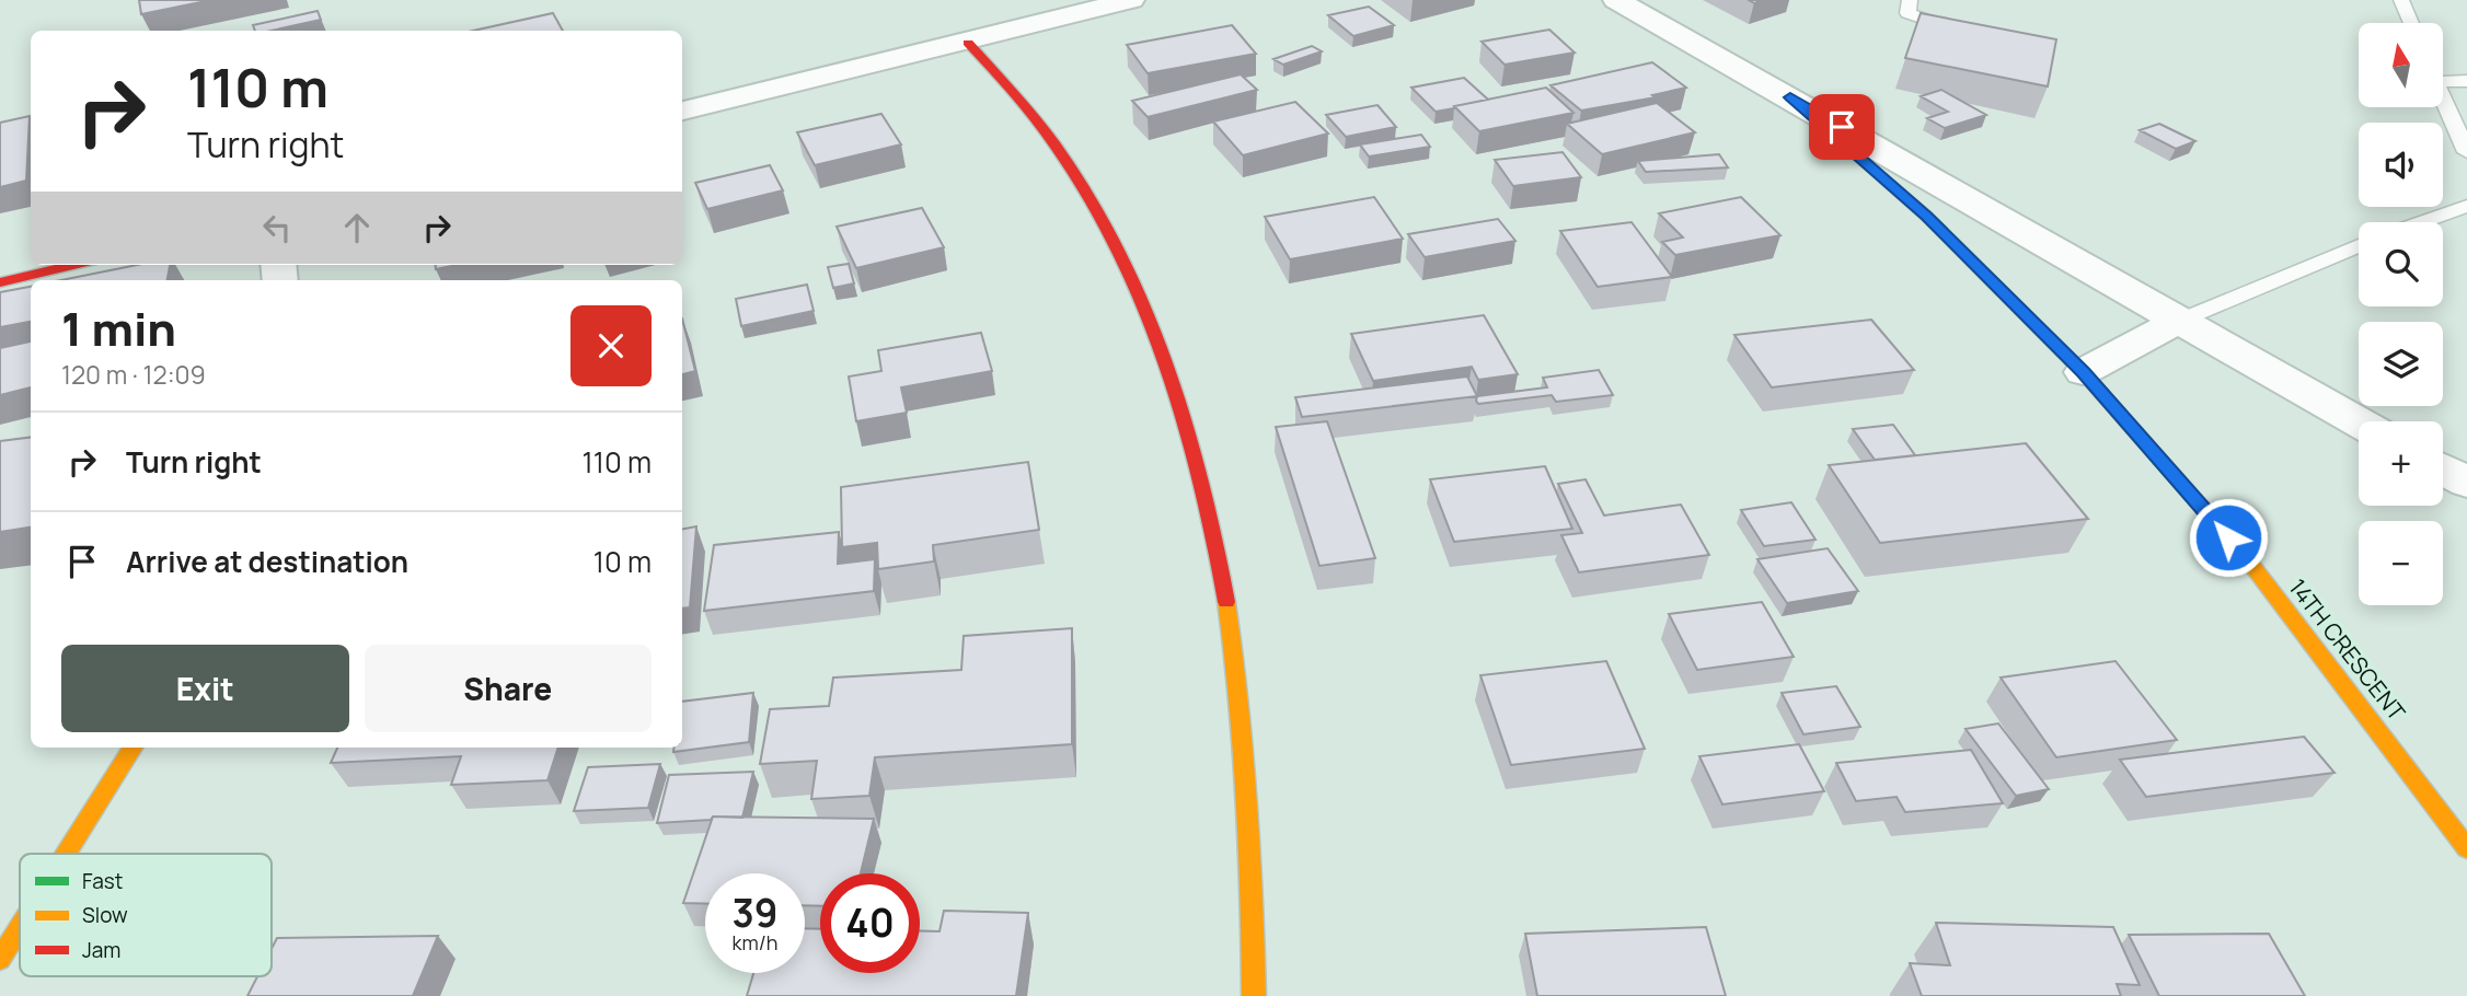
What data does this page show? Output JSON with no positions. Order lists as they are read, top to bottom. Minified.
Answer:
{"streets":{"street":["14TH CRESCENT"]},"legend":["Fast","Slow","Jam"],"north":"top","page":{"map_buttons":["+","−"],"turn":["110 m","Turn right"],"heading":["1 min","120 m · 12:09"],"list":[{"name":"Turn right","value":"110 m"},{"name":"Arrive at destination","value":"10 m"}],"buttons":["Exit","Share"],"speed":"39 km/h","limit":"40"}}
